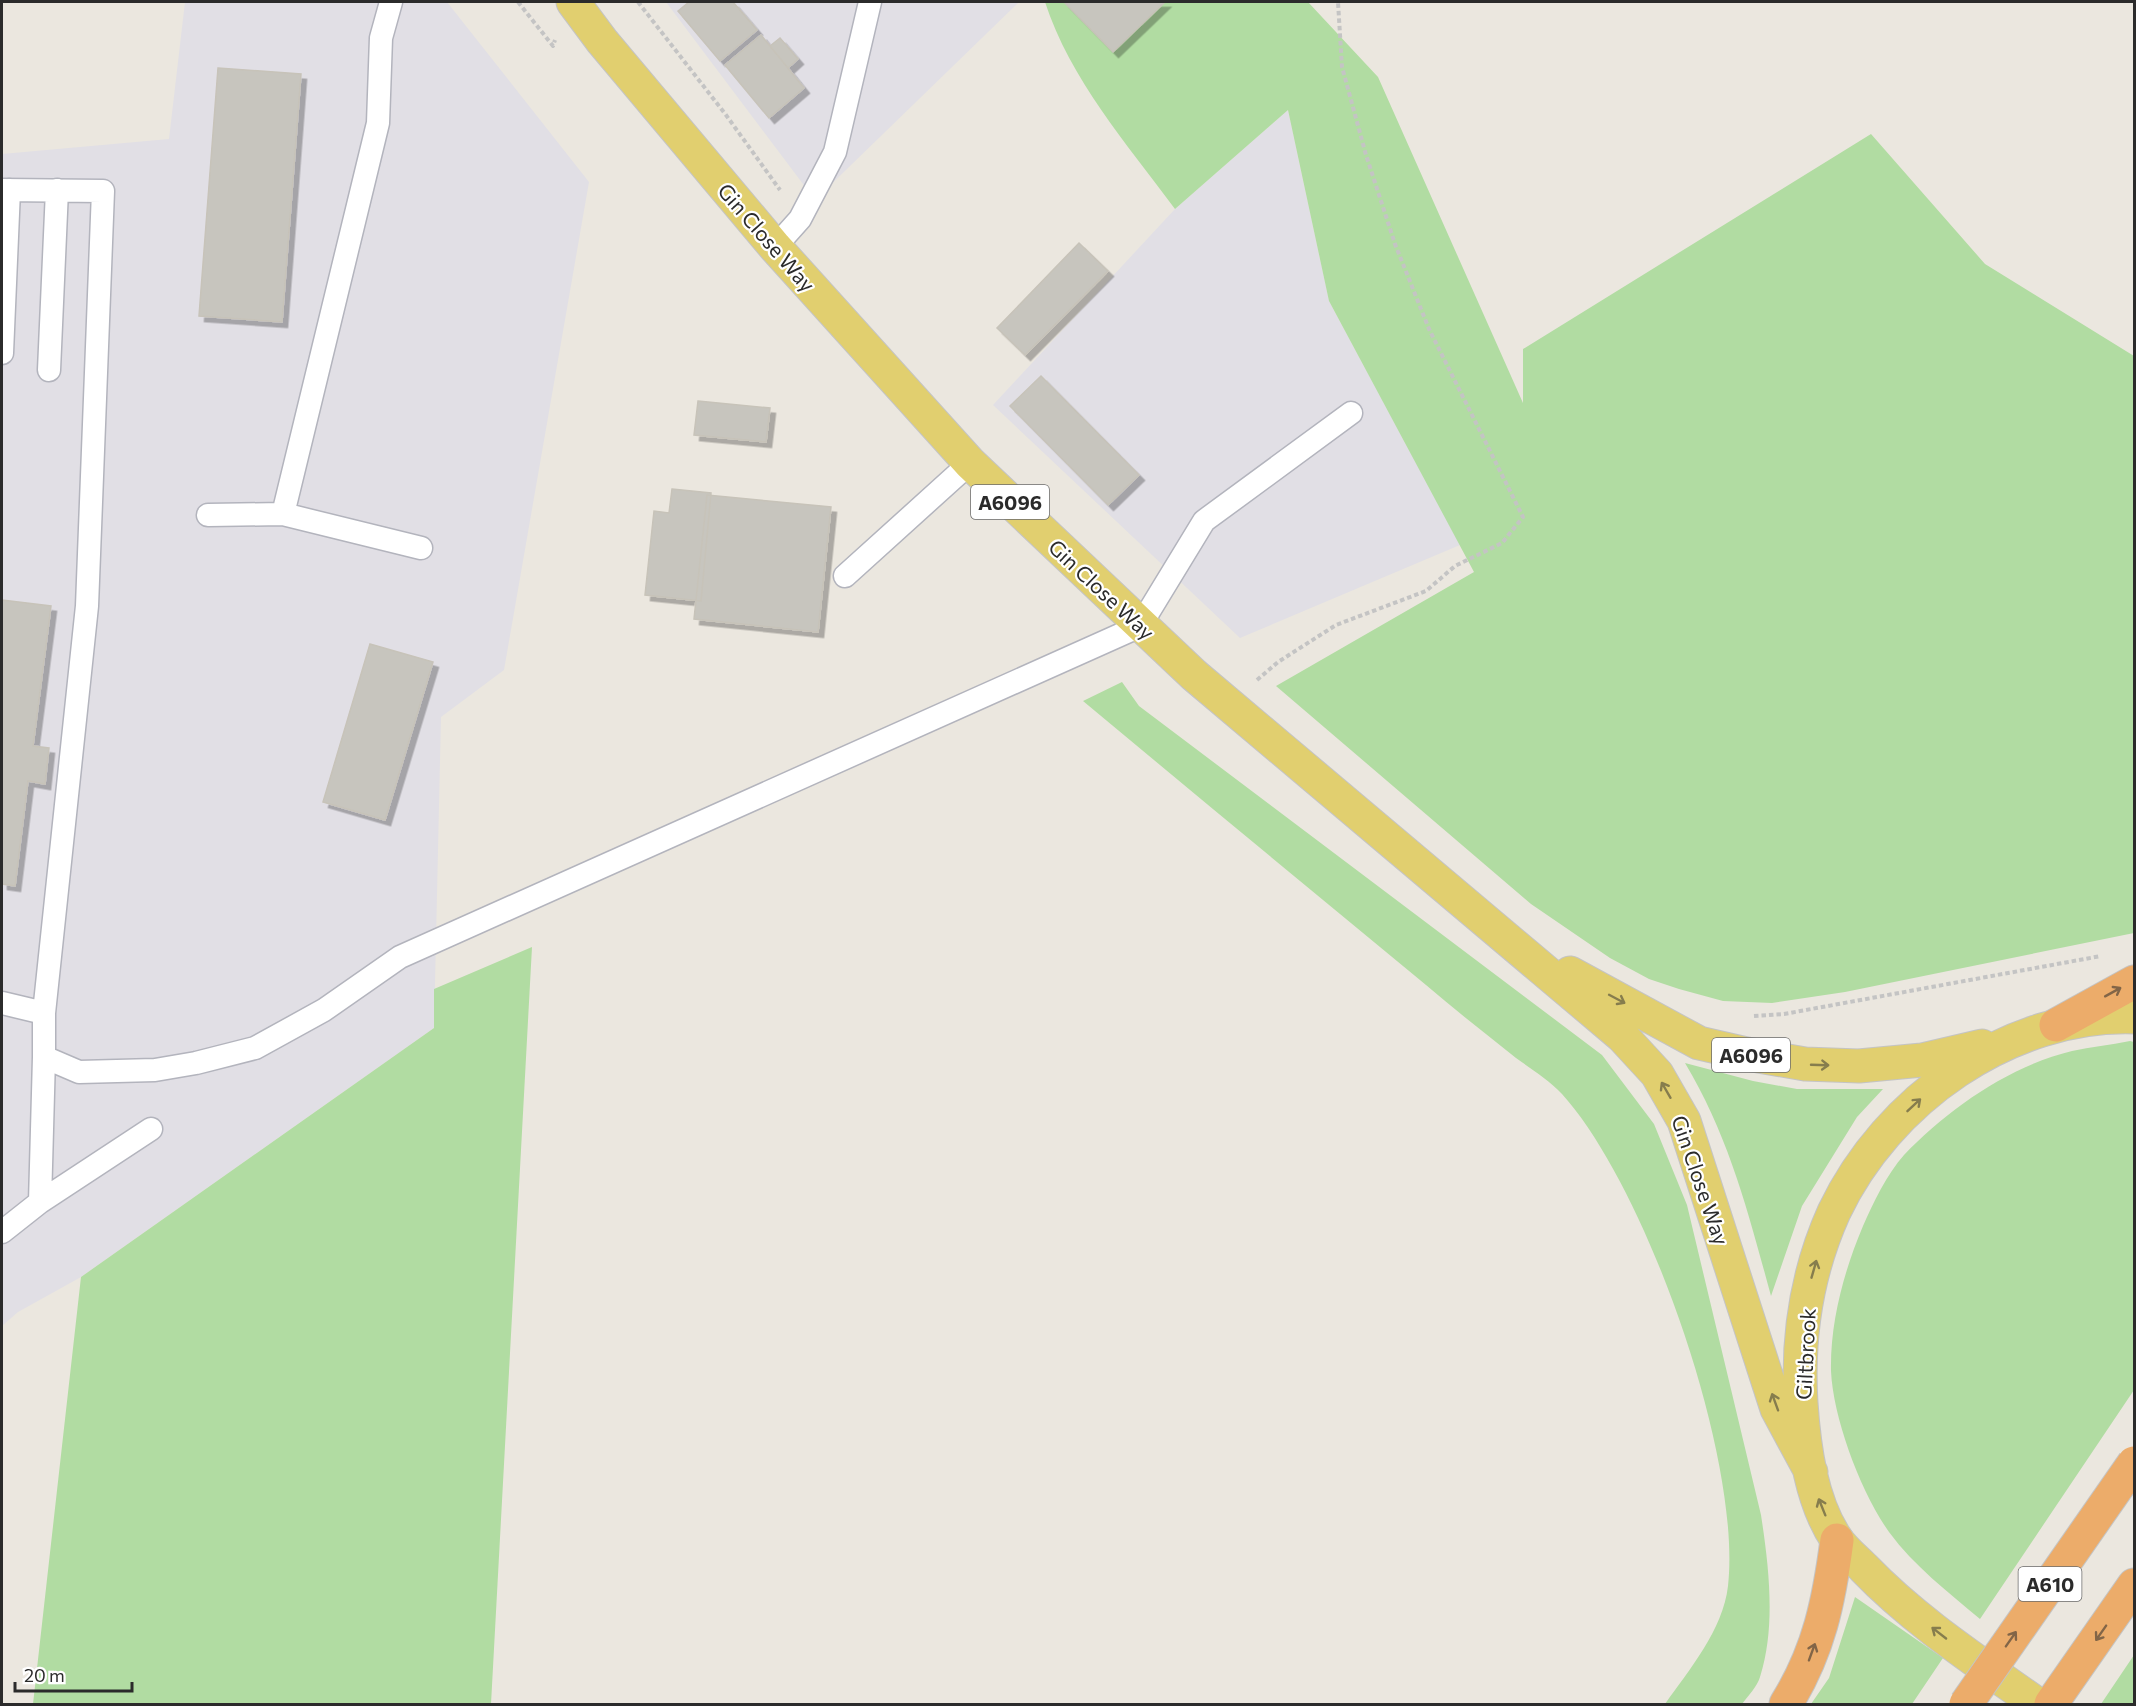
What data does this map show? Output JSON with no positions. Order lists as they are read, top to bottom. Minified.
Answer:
{"streets":{"highway":["A610"],"main road":["Gin Close Way","A6096","Giltbrook"]},"crossings":[["Gin Close Way","Giltbrook"]],"scale_bar":"20 m"}
